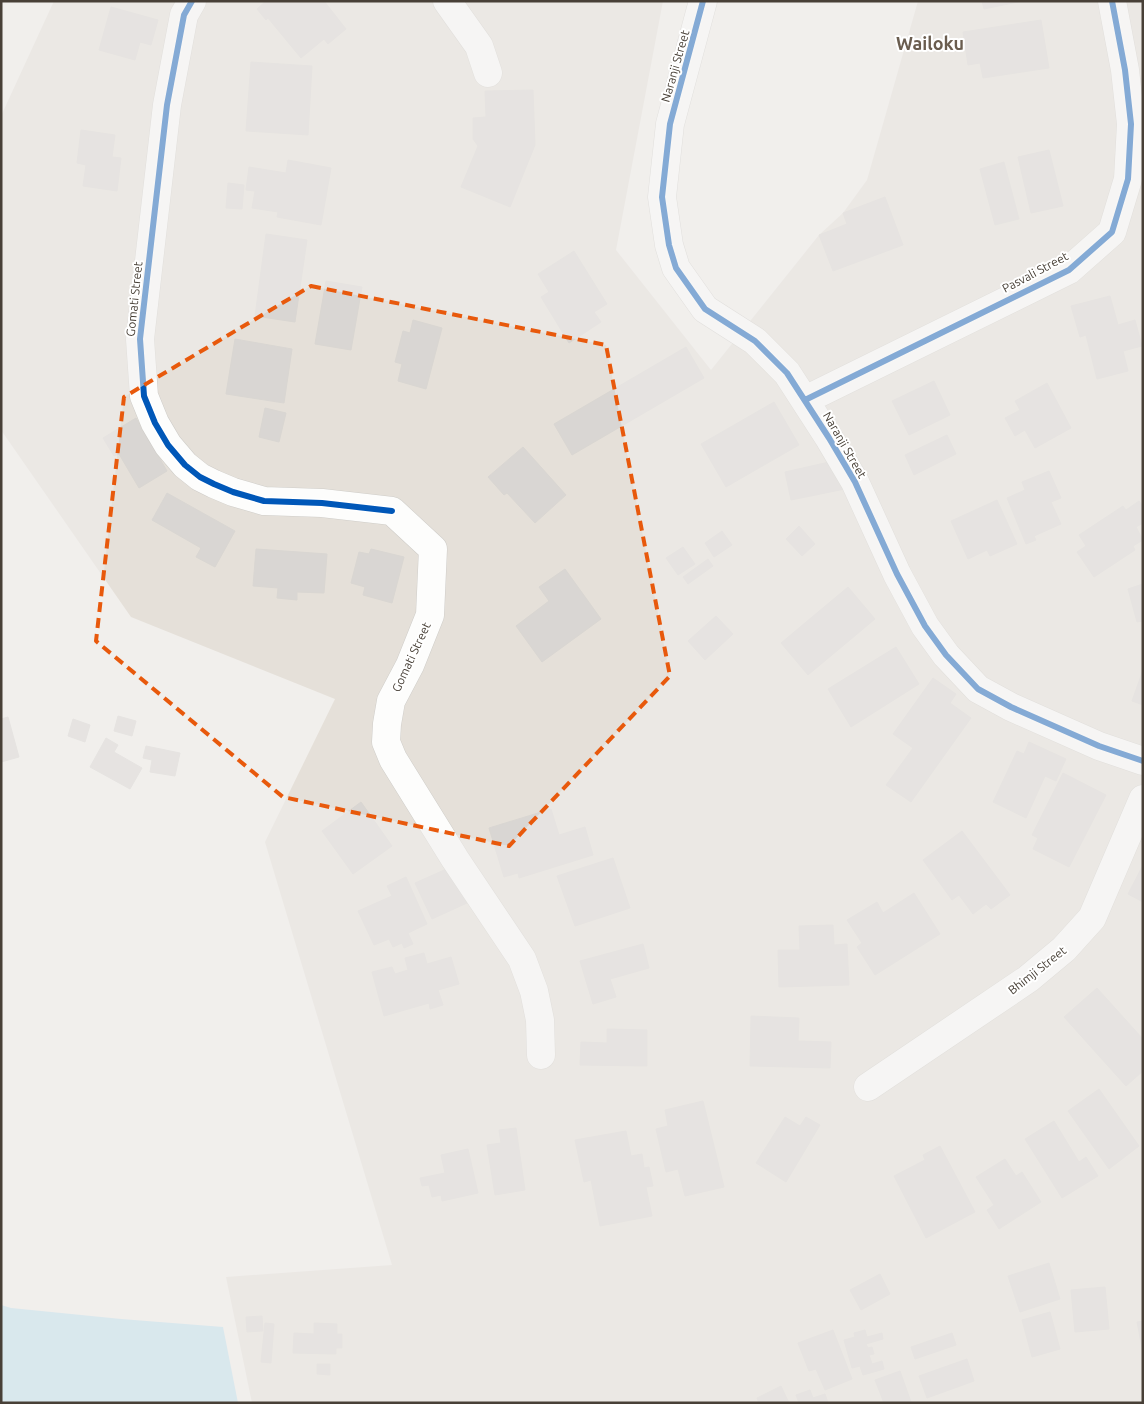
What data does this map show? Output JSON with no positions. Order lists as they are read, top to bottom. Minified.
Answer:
{"streets":{"street":["Naranji Street","Pasvali Street","Gomati Street","Bhimji Street"]},"crossings":[["Naranji Street","Pasvali Street"]],"districts":["Wailoku"]}
